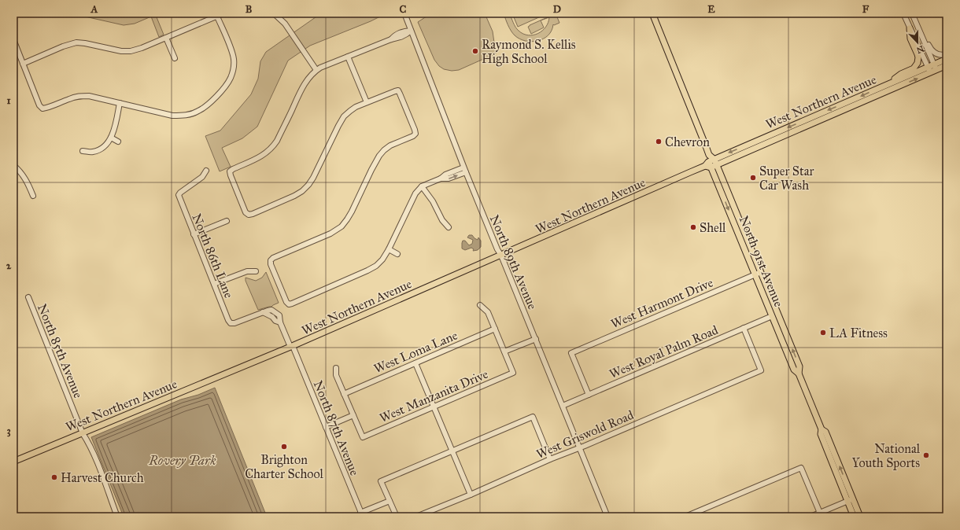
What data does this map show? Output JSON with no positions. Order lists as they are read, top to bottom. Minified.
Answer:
{"streets":{"main road":["West Northern Avenue","North 91st Avenue"],"street":["North 86th Lane","North 89th Avenue","West Harmont Drive","North 85th Avenue","West Loma Lane","West Royal Palm Road","West Manzanita Drive","North 87th Avenue","West Griswold Road"]},"crossings":[["West Northern Avenue","North 91st Avenue"],["West Northern Avenue","North 89th Avenue"],["West Northern Avenue","North 85th Avenue"],["West Northern Avenue","North 87th Avenue"],["North 91st Avenue","West Harmont Drive"],["North 91st Avenue","West Royal Palm Road"],["North 89th Avenue","West Royal Palm Road"],["North 89th Avenue","West Griswold Road"],["West Harmont Drive","West Royal Palm Road"],["West Royal Palm Road","West Griswold Road"]],"water":["Rovery Park"],"places":["Raymond S. Kellis High School","Chevron","Super Star Car Wash","Shell","LA Fitness","Brighton Charter School","National Youth Sports","Harvest Church"],"north":"bottom","grid":{"columns":["A","B","C","D","E","F"],"rows":["1","2","3"]}}
